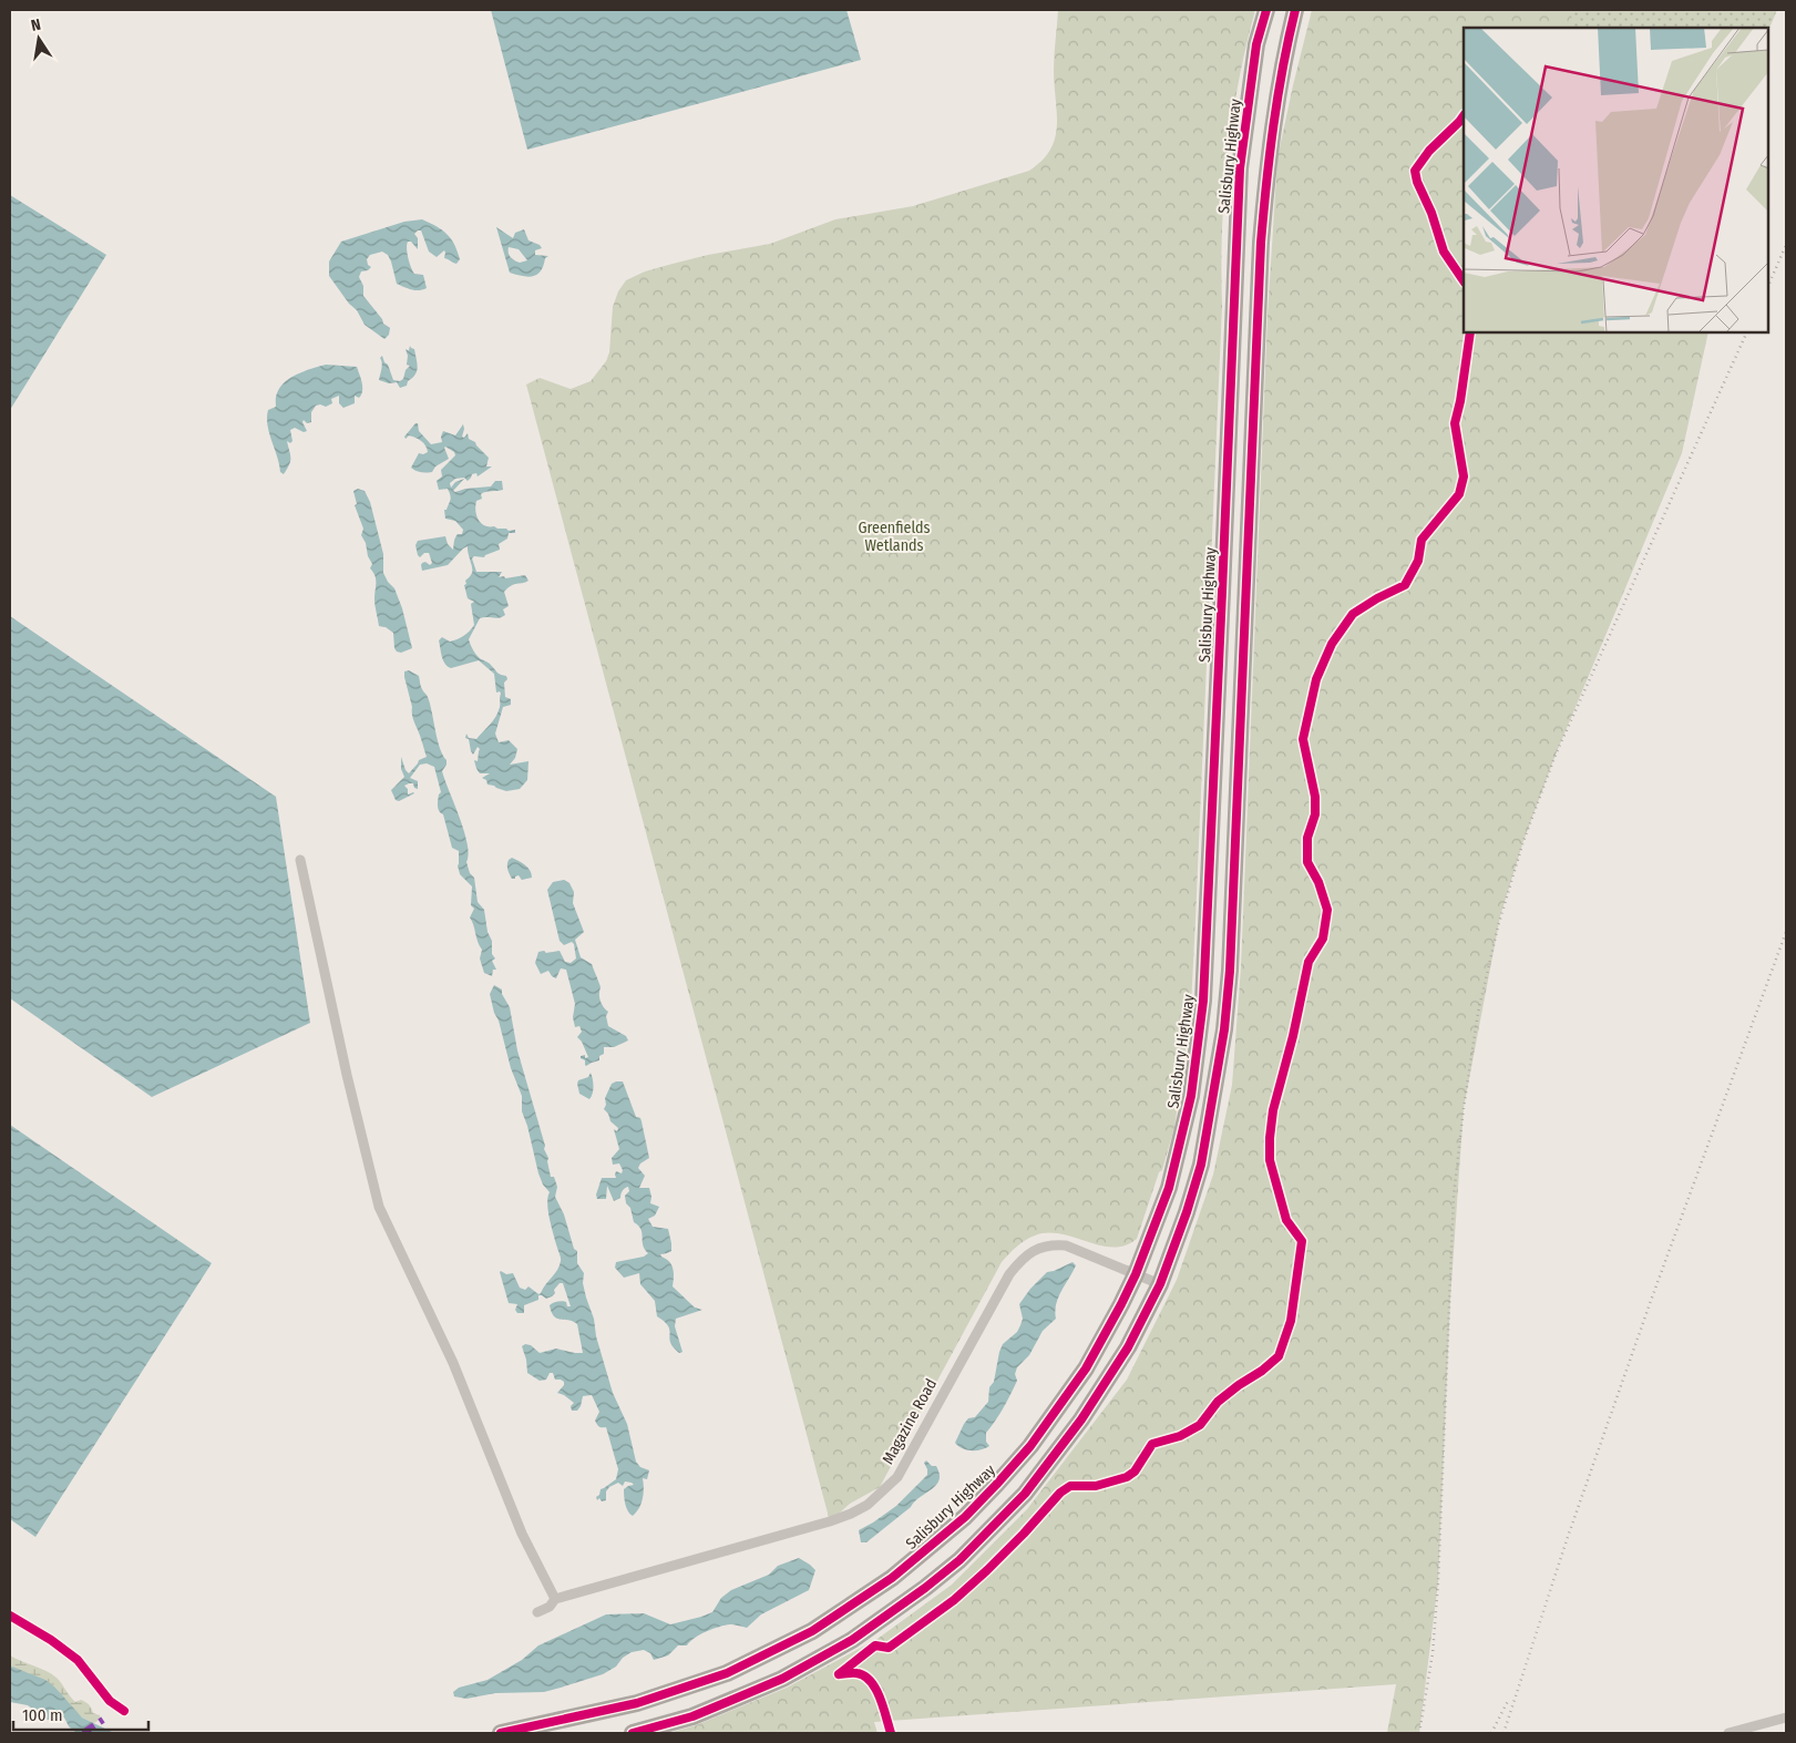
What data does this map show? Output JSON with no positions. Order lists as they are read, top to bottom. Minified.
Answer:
{"streets":{"highway":["Salisbury Highway"],"street":["Magazine Road"]},"crossings":[["Salisbury Highway","Magazine Road"]],"parks":["Greenfields Wetlands"],"scale_bar":"100 m","north":"top"}
